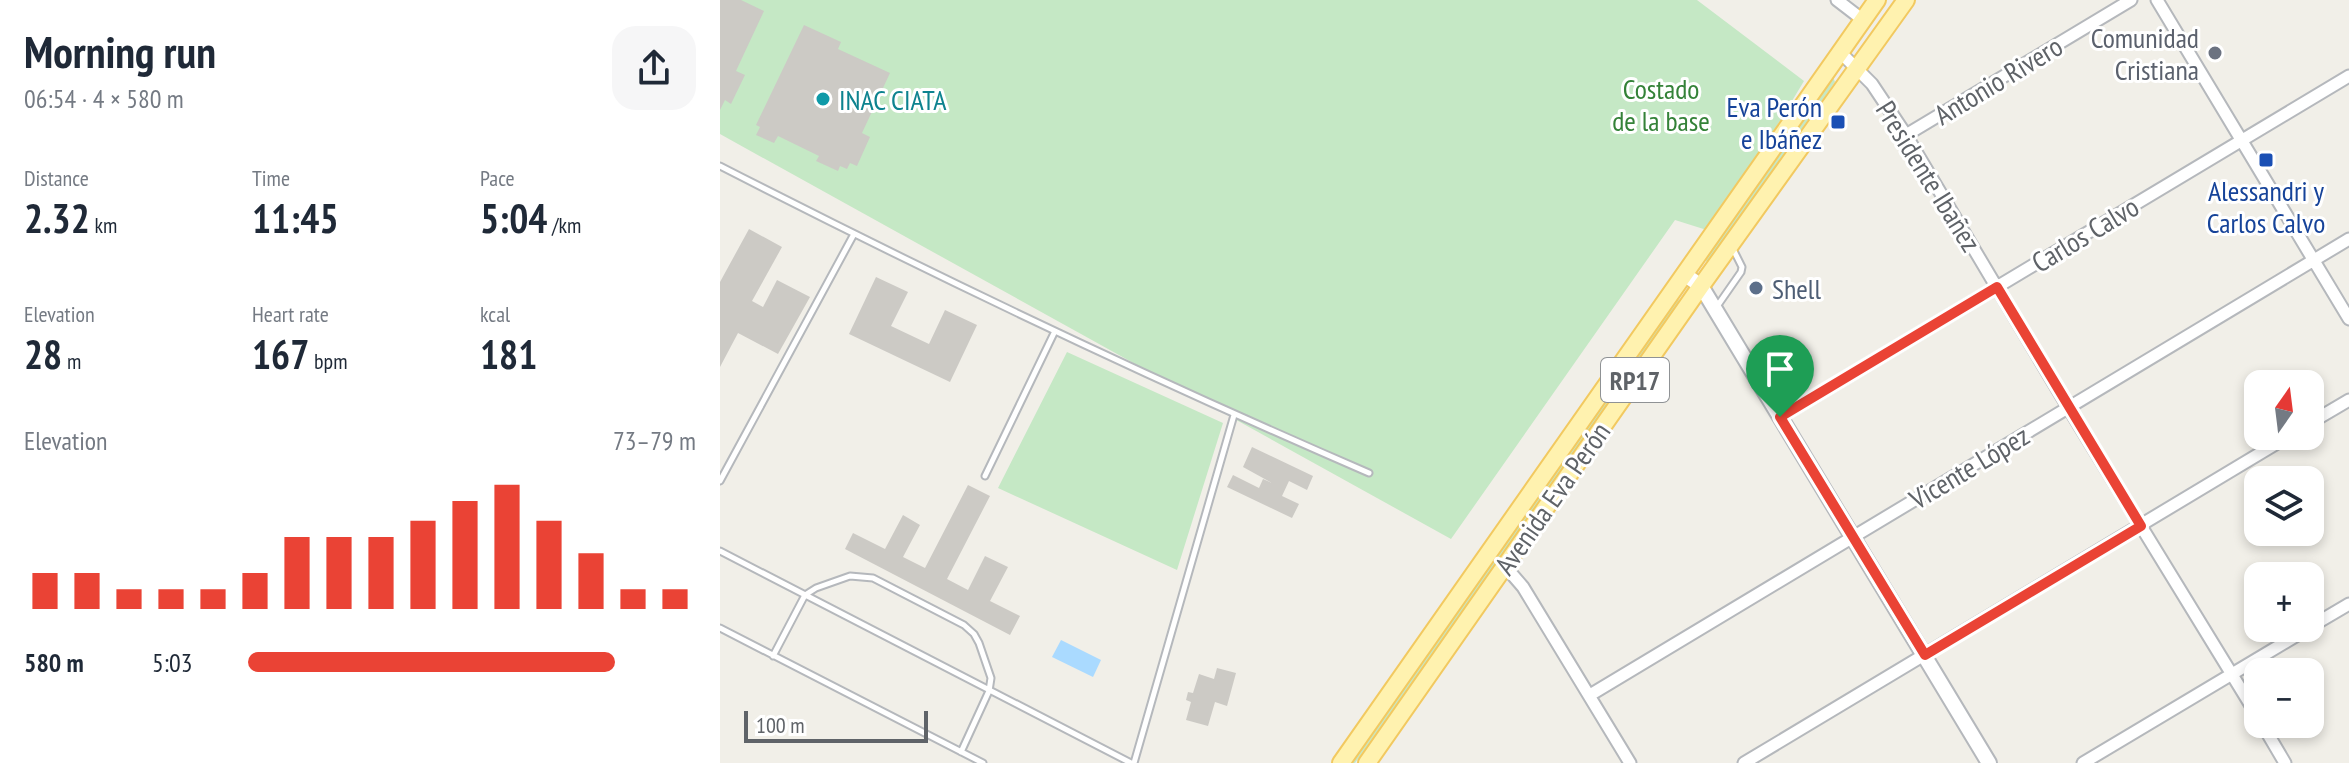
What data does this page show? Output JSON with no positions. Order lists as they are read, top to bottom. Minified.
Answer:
{"streets":{"main road":["RP17","Avenida Eva Perón"],"street":["Antonio Rivero","Presidente Ibañez","Carlos Calvo","Vicente López"]},"crossings":[["Antonio Rivero","Presidente Ibañez"],["Presidente Ibañez","Carlos Calvo"],["Presidente Ibañez","Vicente López"],["Presidente Ibañez","Avenida Eva Perón"]],"parks":["Costado de la base"],"places":{"other":["Comunidad Cristiana","INAC CIATA","Shell"],"transit":["Eva Perón e Ibáñez","Alessandri y Carlos Calvo"]},"scale_bar":"100 m","north":"top","page":{"heading":["Morning run","06:54 · 4 × 580 m"],"stats":[["Distance","2.32 km"],["Time","11:45"],["Pace","5:04 /km"],["Elevation","28 m"],["Heart rate","167 bpm"],["kcal","181"]],"map_buttons":["+","−"],"chart":["Elevation","73–79 m"],"list":[{"name":"580 m","note":"5:03"}],"scale":"100 m"}}
